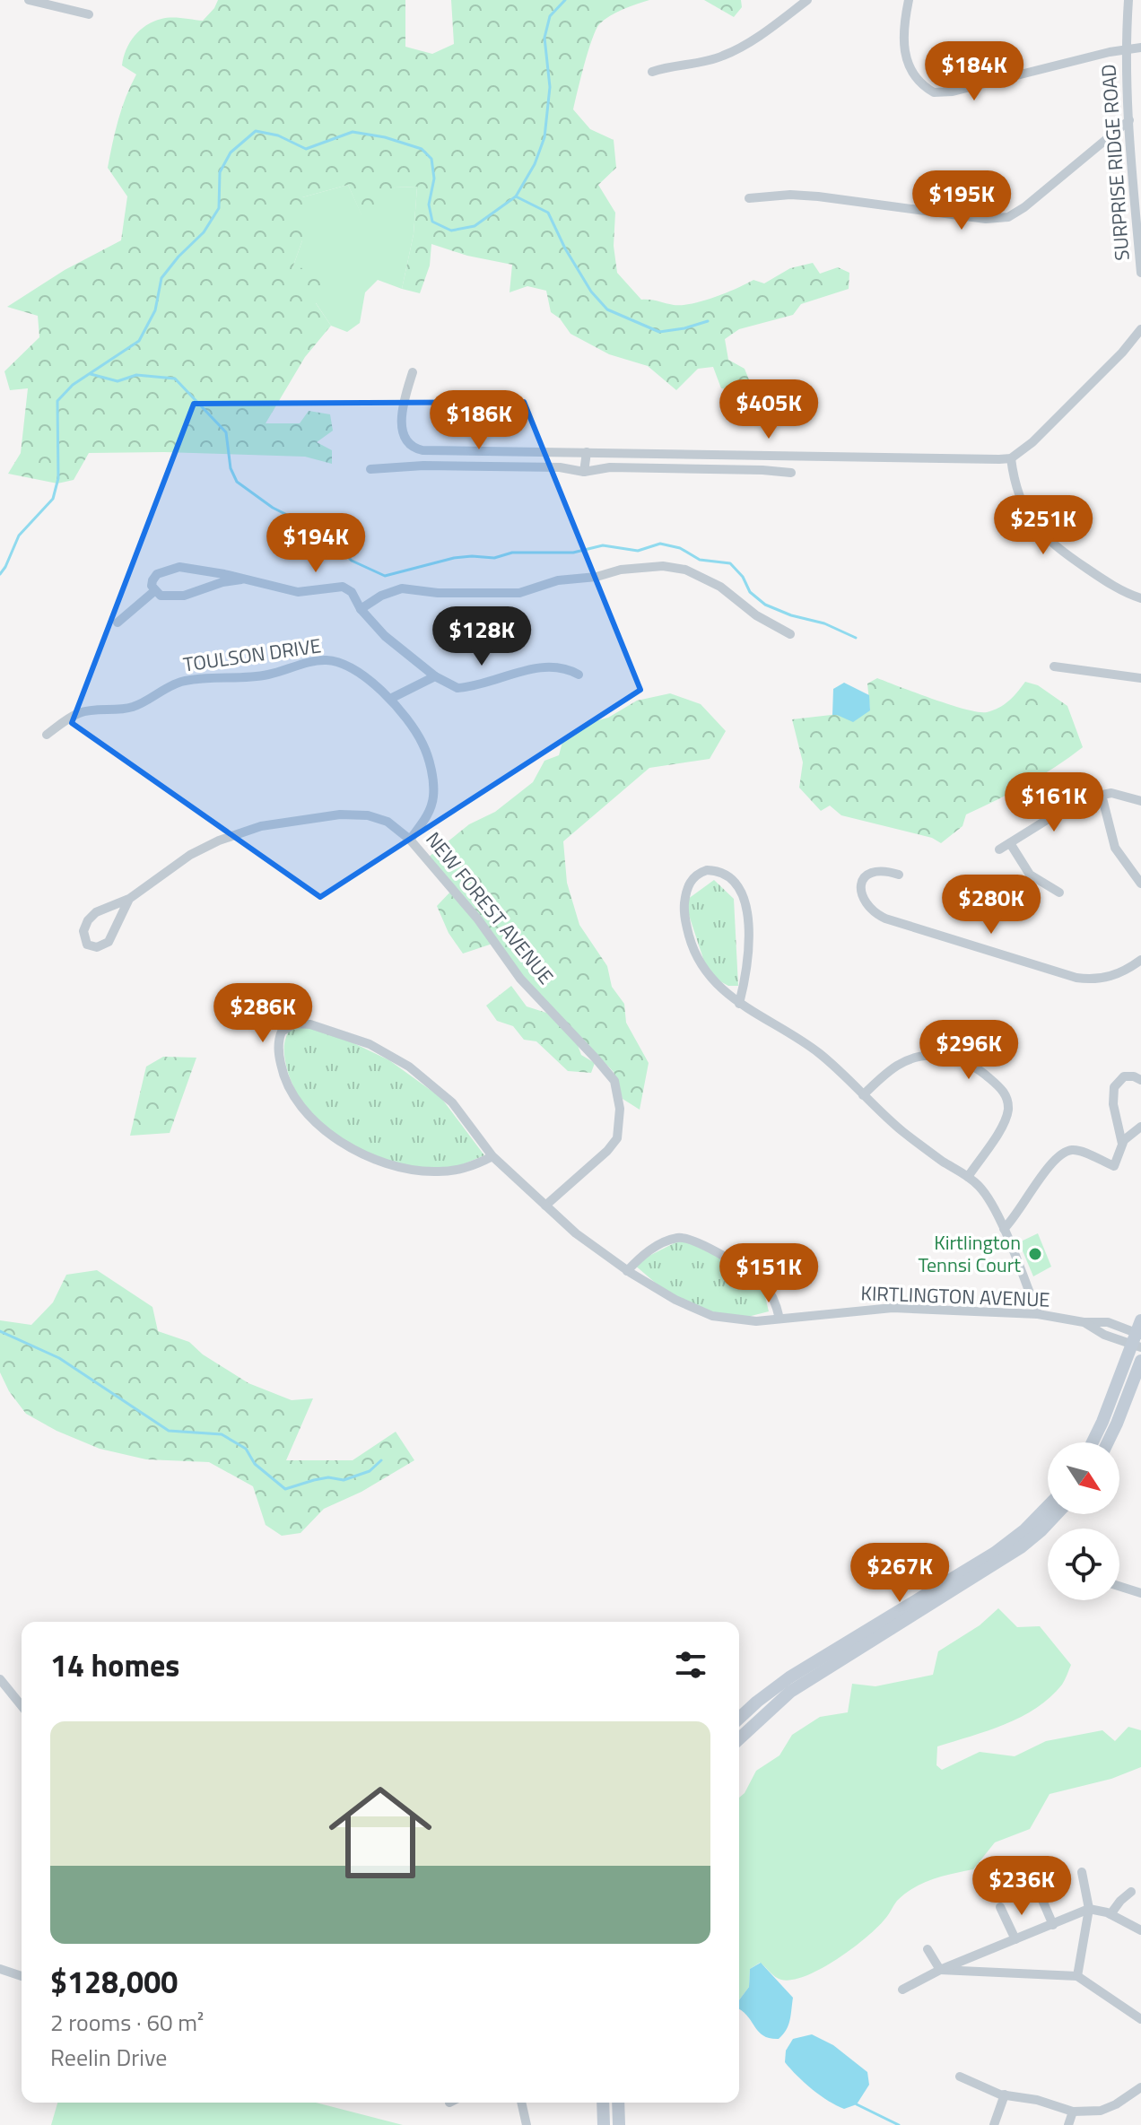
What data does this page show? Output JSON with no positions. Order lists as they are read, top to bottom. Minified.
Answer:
{"streets":{"street":["SURPRISE RIDGE ROAD","TOULSON DRIVE","NEW FOREST AVENUE","KIRTLINGTON AVENUE"]},"crossings":[["TOULSON DRIVE","NEW FOREST AVENUE"],["NEW FOREST AVENUE","KIRTLINGTON AVENUE"]],"places":["Kirtlington Tennsi Court"],"north":"bottom right","page":{"price":["$184K","$195K","$405K","$186K","$251K","$194K","$128K","$161K","$280K","$286K","$296K","$151K","$267K","$236K"],"heading":"14 homes","list":[{"name":"$128,000","note":"2 rooms · 60 m² · Reelin Drive"}]}}
